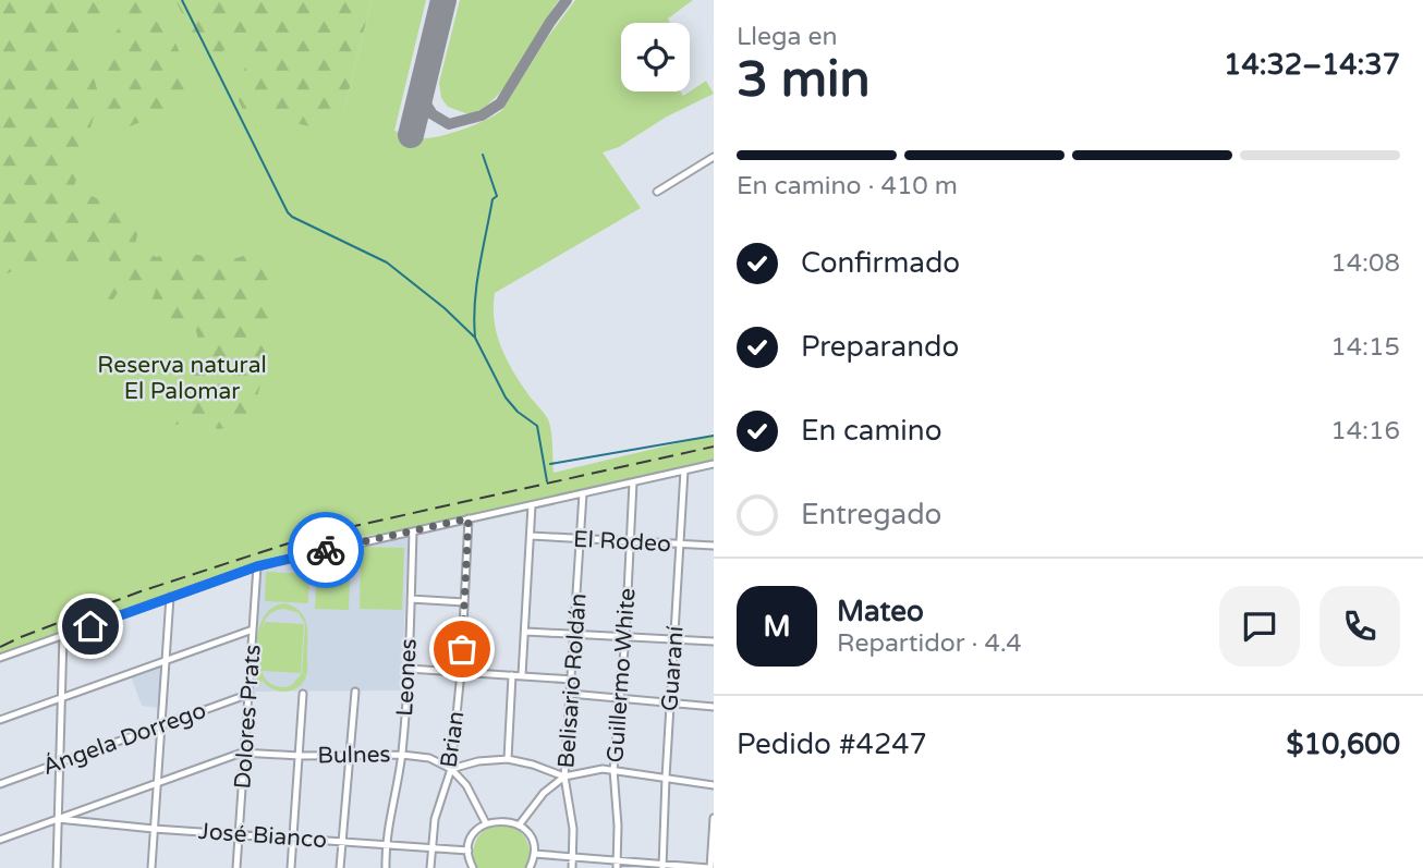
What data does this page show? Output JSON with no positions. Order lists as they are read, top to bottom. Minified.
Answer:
{"streets":{"street":["El Rodeo","Guaraní","Guillermo White","Leones","Belisario Roldán","Dolores Prats","Ángela Dorrego","Brian","Bulnes","José Bianco"]},"crossings":[["El Rodeo","Guaraní"],["El Rodeo","Guillermo White"],["El Rodeo","Belisario Roldán"],["Leones","Bulnes"],["Leones","José Bianco"],["Dolores Prats","Ángela Dorrego"],["Dolores Prats","Bulnes"],["Dolores Prats","José Bianco"],["Brian","Bulnes"],["Brian","José Bianco"],["Bulnes","José Bianco"]],"parks":["Reserva natural El Palomar"],"page":{"heading":["3 min","Llega en","14:32–14:37"],"panel":["Mateo","Repartidor · 4.4","Pedido #4247","$10,600"],"bar":"En camino · 410 m","list":[["Confirmado","14:08"],["Preparando","14:15"],["En camino","14:16"],"Entregado"],"round":"M"}}
